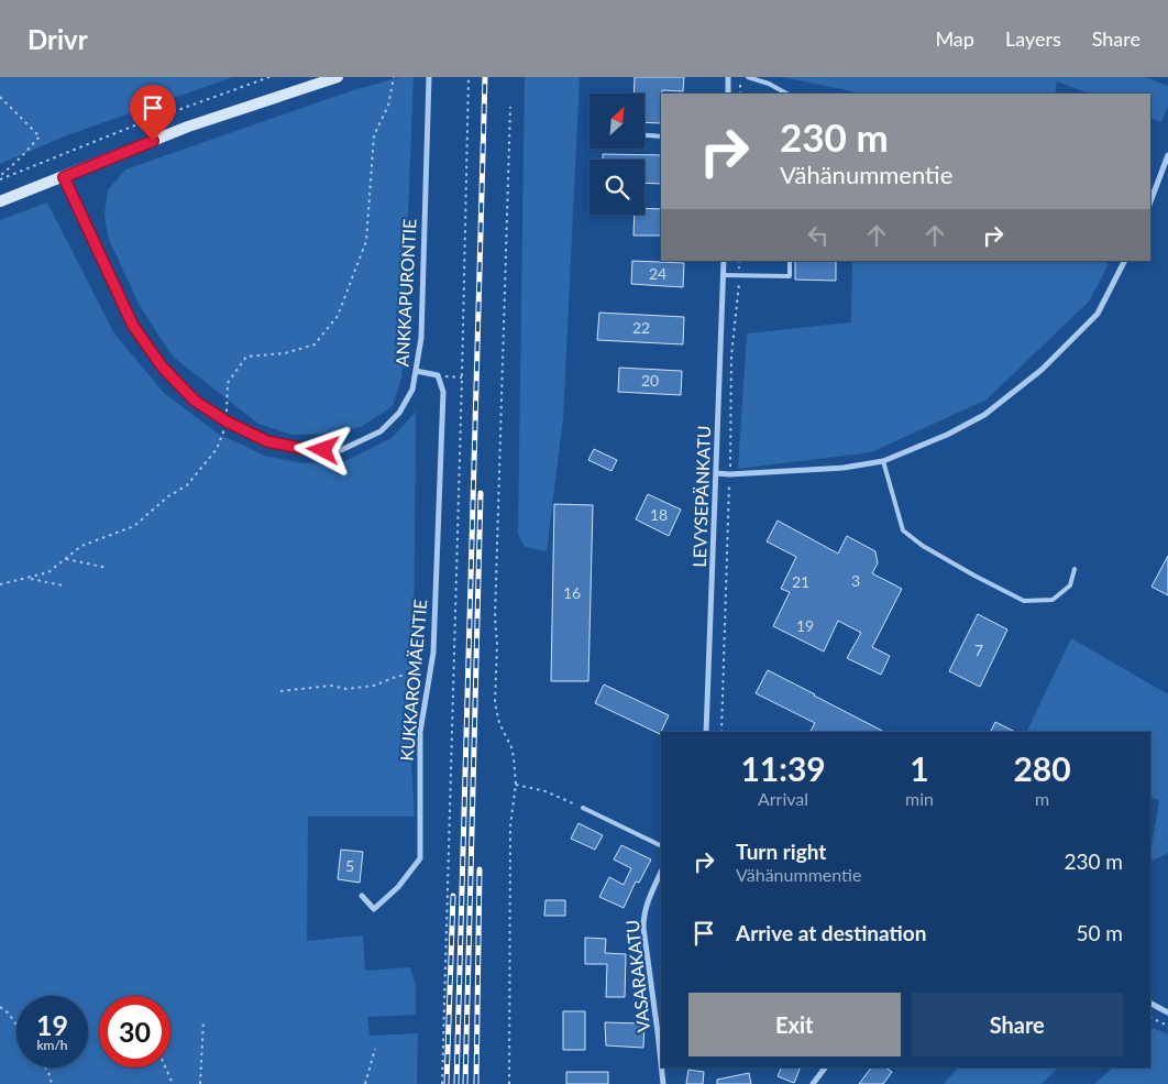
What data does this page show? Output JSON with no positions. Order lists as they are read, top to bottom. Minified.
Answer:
{"streets":{"street":["ANKKAPURONTIE","LEVYSEPÄNKATU","KUKKAROMÄENTIE","VASARAKATU"]},"house_numbers":["24","22","20","18","3","21","16","19","7","5"],"north":"top right","page":{"header":"Drivr","nav":["Map","Layers","Share"],"turn":["230 m","Vähänummentie"],"eta":["11:39","Arrival","1","min","280","m"],"list":[{"name":"Turn right","note":"Vähänummentie","value":"230 m"},{"name":"Arrive at destination","value":"50 m"}],"buttons":["Exit","Share"],"speed":"19 km/h","limit":"30"}}
